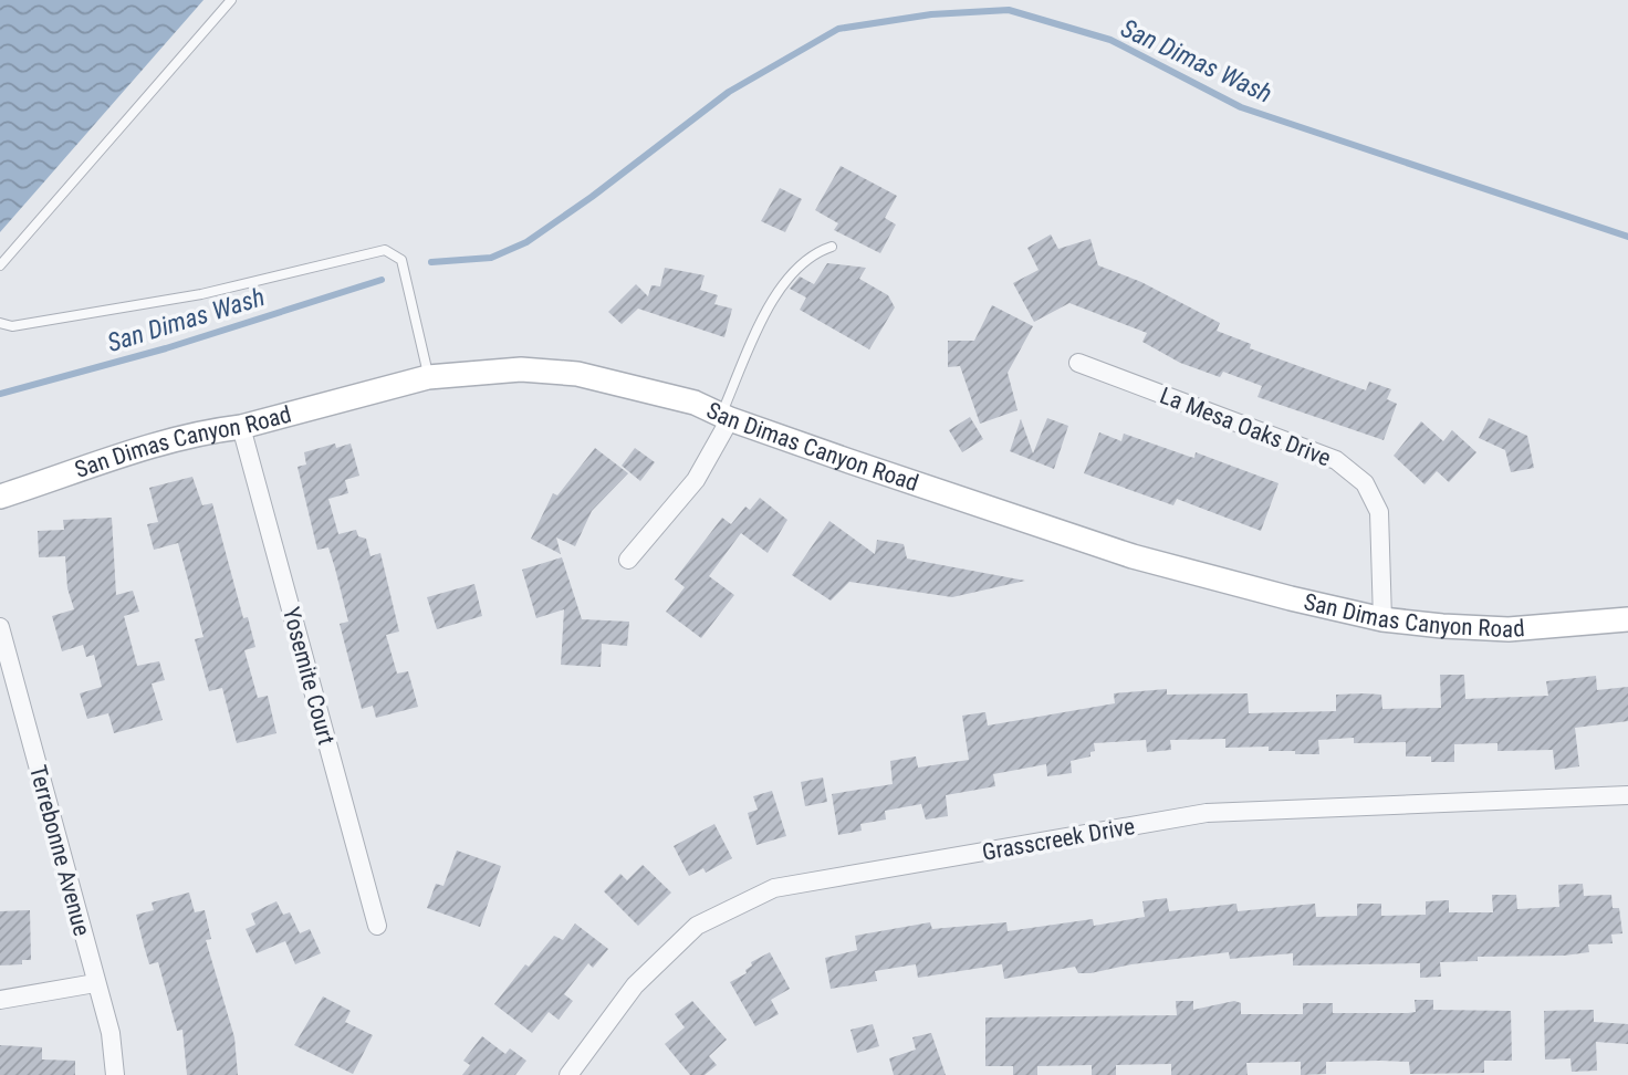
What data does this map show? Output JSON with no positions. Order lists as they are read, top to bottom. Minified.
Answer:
{"streets":{"street":["La Mesa Oaks Drive","San Dimas Canyon Road","Yosemite Court","Grasscreek Drive","Terrebonne Avenue"]},"crossings":[["La Mesa Oaks Drive","San Dimas Canyon Road"],["San Dimas Canyon Road","Yosemite Court"]],"water":["San Dimas Wash"]}
